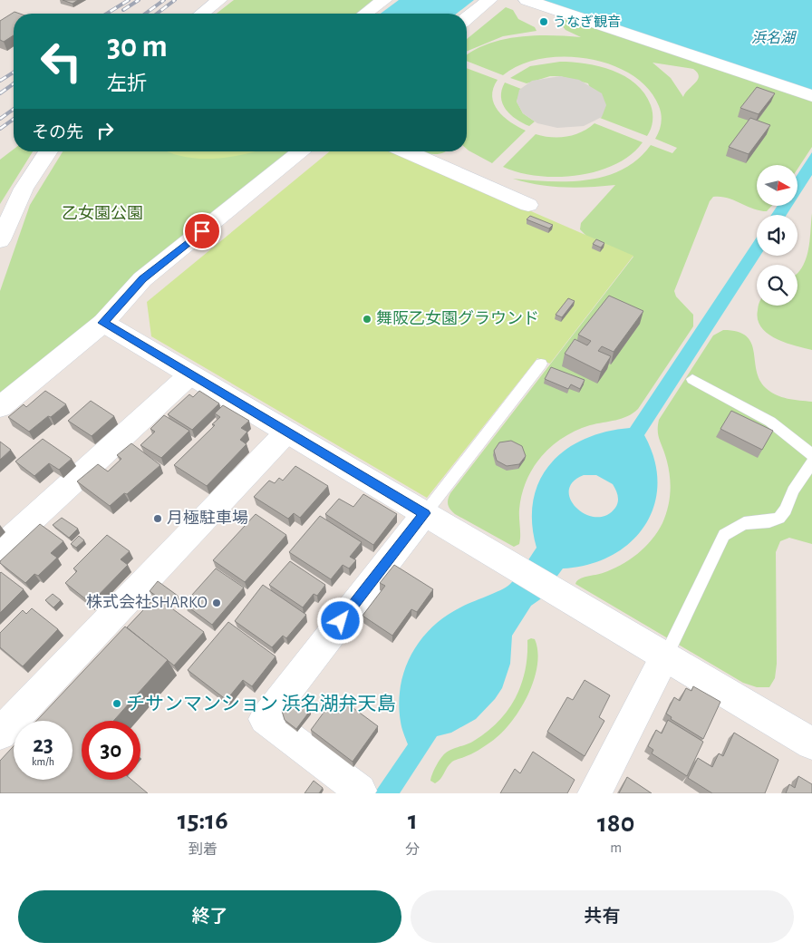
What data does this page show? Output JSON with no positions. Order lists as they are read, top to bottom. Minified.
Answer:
{"water":["浜名湖"],"parks":["乙女園公園"],"places":["うなぎ観音","舞阪乙女園グラウンド","月極駐車場","株式会社SHARKO","チサンマンション 浜名湖弁天島"],"north":"right","page":{"turn":["30 m","左折"],"then":"その先","speed":"23 km/h","limit":"30","eta":["15:16","到着","1","分","180","m"],"buttons":["終了","共有"]}}
